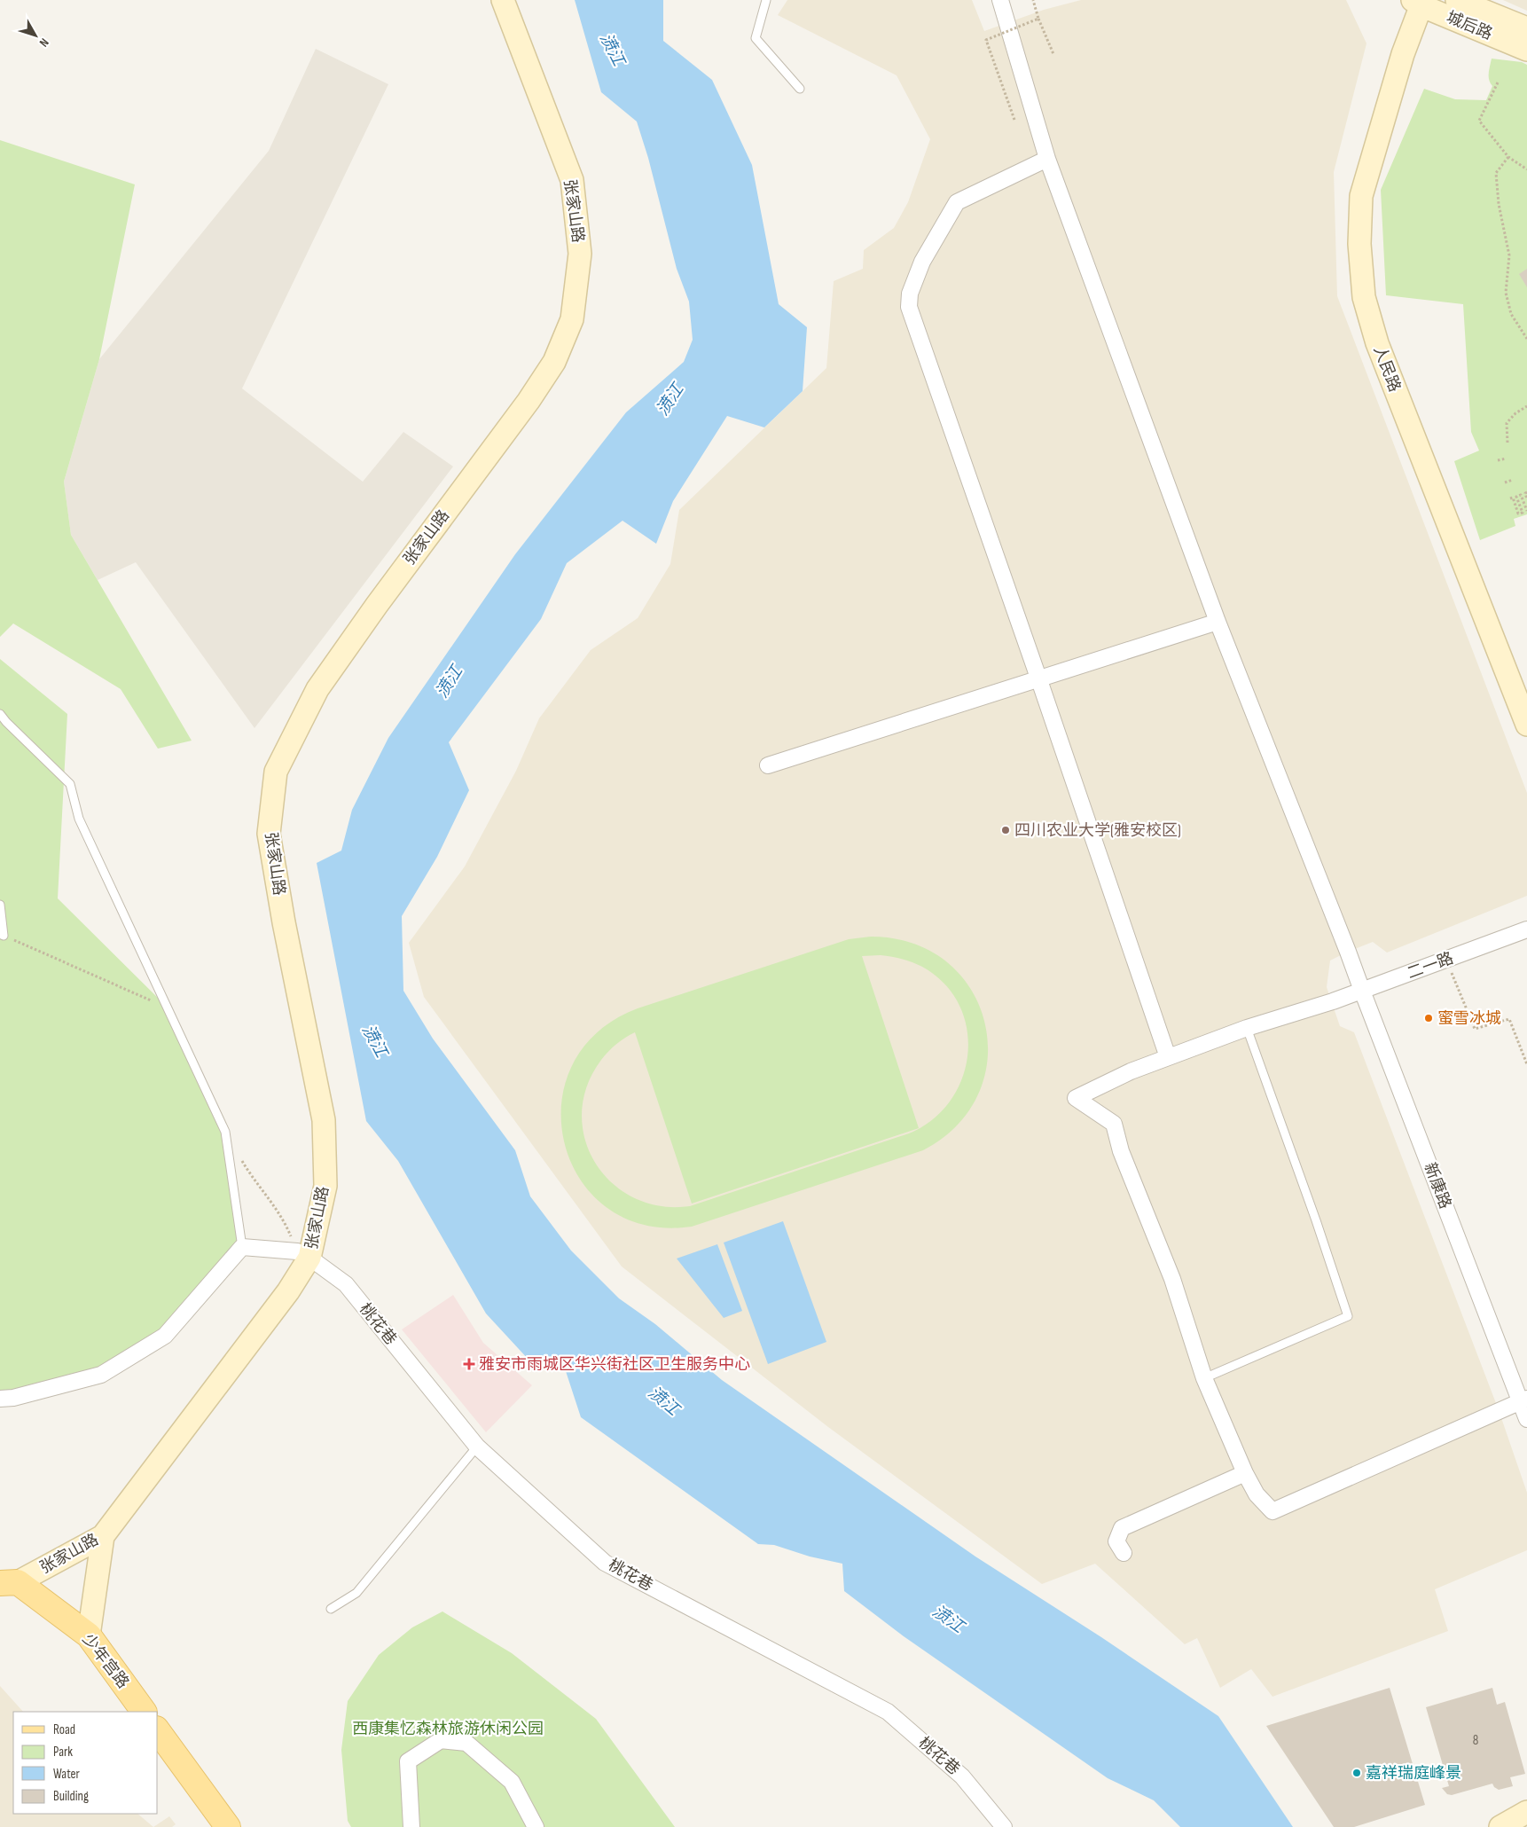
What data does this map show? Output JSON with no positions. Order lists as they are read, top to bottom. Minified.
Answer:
{"streets":{"main road":["少年宫路"],"street":["城后路","张家山路","人民路","二一路","新康路","桃花巷"]},"crossings":[["城后路","人民路"],["张家山路","桃花巷"],["张家山路","少年宫路"],["二一路","新康路"]],"water":["𣸣江"],"parks":["西康集忆森林旅游休闲公园"],"places":{"other":["四川农业大学(雅安校区)","蜜雪冰城","嘉祥瑞庭峰景"],"health":["雅安市雨城区华兴街社区卫生服务中心"]},"house_numbers":["8"],"legend":["Road","Park","Water","Building"],"north":"bottom right"}
